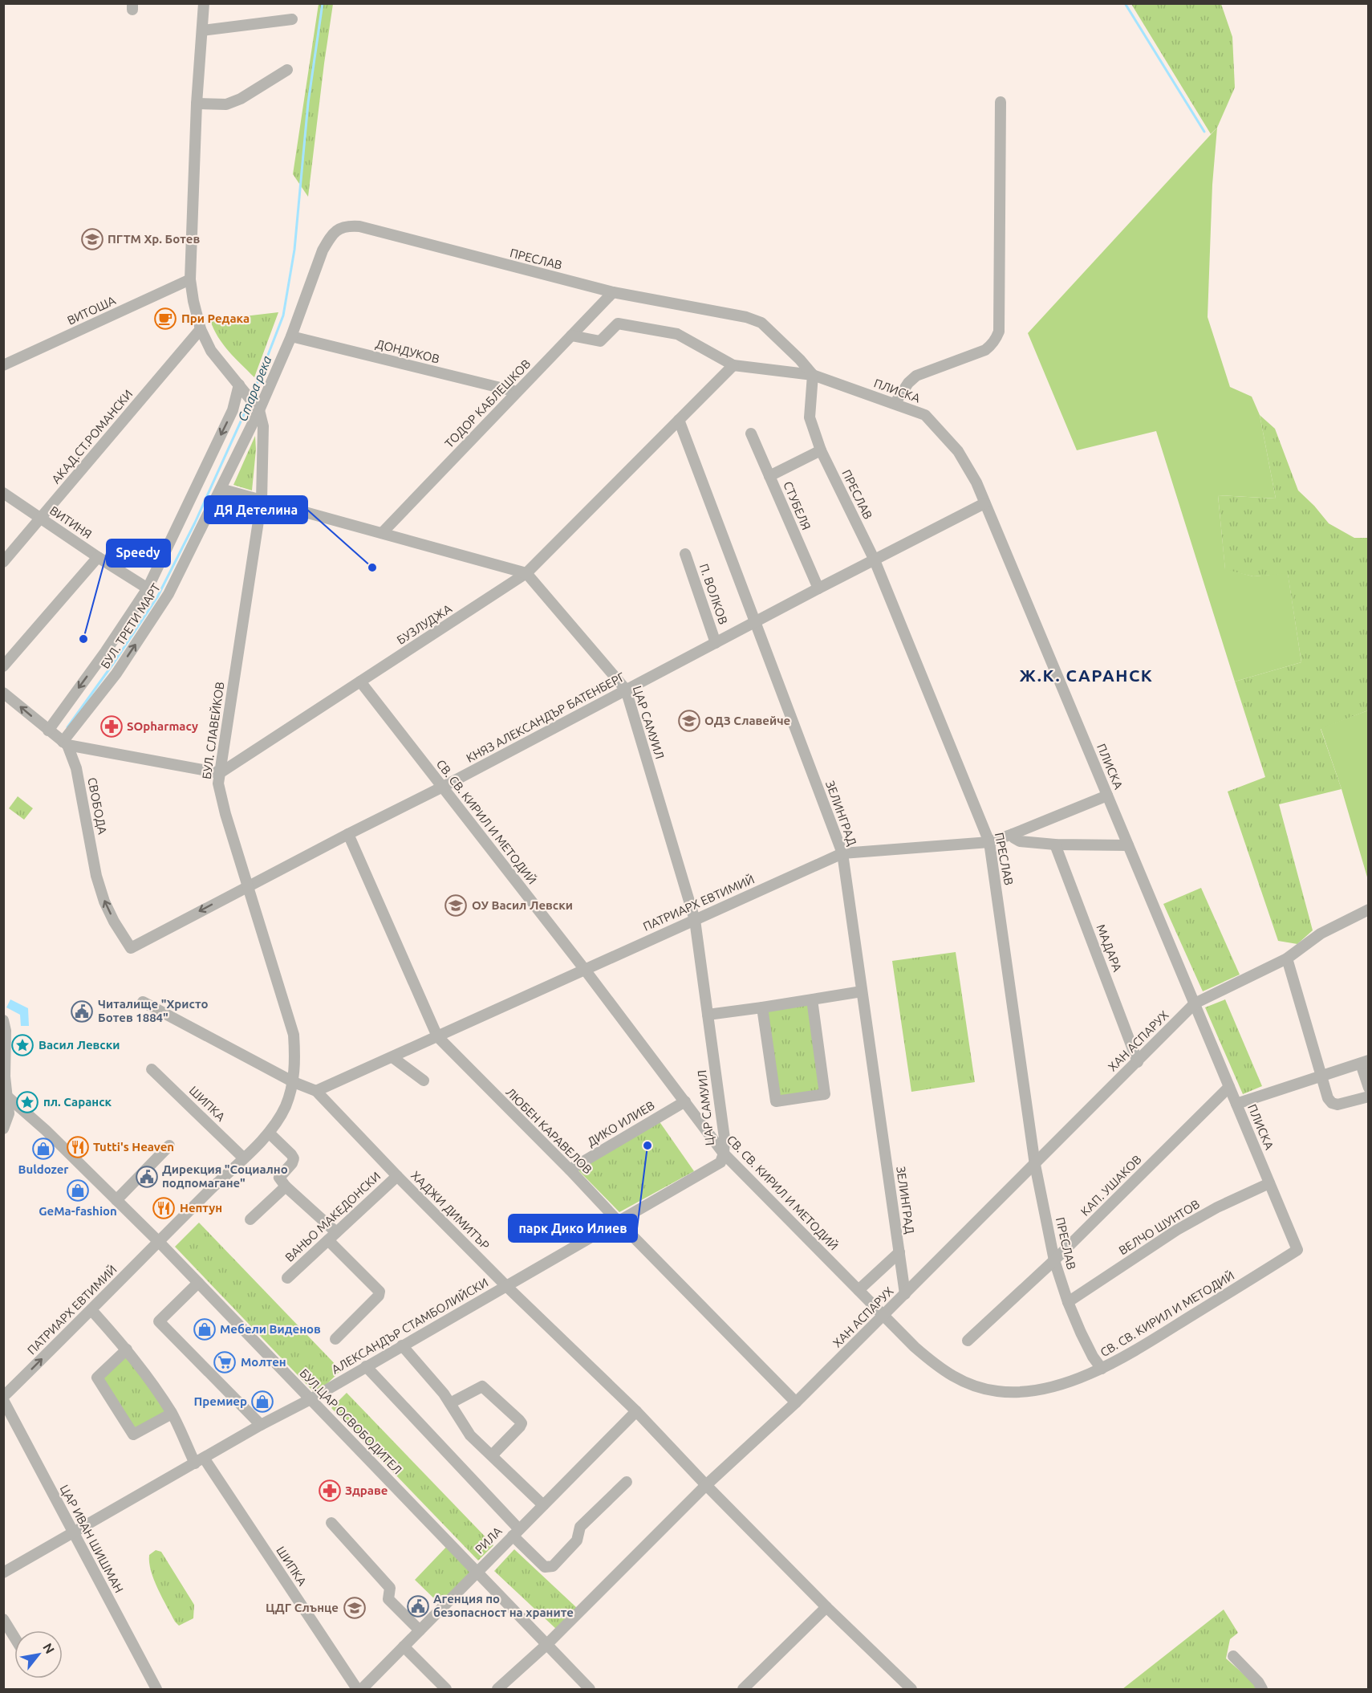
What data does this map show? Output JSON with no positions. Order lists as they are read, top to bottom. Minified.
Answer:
{"streets":{"street":["ПРЕСЛАВ","ВИТОША","ДОНДУКОВ","ПЛИСКА","ТОДОР КАБЛЕШКОВ","АКАД.СТ.РОМАНСКИ","СТУБЕЛЯ","ВИТИНЯ","П. ВОЛКОВ","БУЗЛУДЖА","БУЛ. ТРЕТИ МАРТ","КНЯЗ АЛЕКСАНДЪР БАТЕНБЕРГ","ЦАР САМУИЛ","БУЛ. СЛАВЕЙКОВ","СВОБОДА","ЗЕЛИНГРАД","СВ. СВ. КИРИЛ И МЕТОДИЙ","ПАТРИАРХ ЕВТИМИЙ","МАДАРА","ХАН АСПАРУХ","ШИПКА","ДИКО ИЛИЕВ","ЛЮБЕН КАРАВЕЛОВ","КАП. УШАКОВ","ХАДЖИ ДИМИТЪР","ВАНЬО МАКЕДОНСКИ","ВЕЛЧО ШУНТОВ","АЛЕКСАНДЪР СТАМБОЛИЙСКИ","БУЛ.ЦАР ОСВОБОДИТЕЛ","ЦАР ИВАН ШИШМАН","РИЛА"]},"crossings":[["ПРЕСЛАВ","ПЛИСКА"],["ПРЕСЛАВ","ТОДОР КАБЛЕШКОВ"],["ПРЕСЛАВ","БУЛ. ТРЕТИ МАРТ"],["ПРЕСЛАВ","КНЯЗ АЛЕКСАНДЪР БАТЕНБЕРГ"],["ПРЕСЛАВ","СВ. СВ. КИРИЛ И МЕТОДИЙ"],["ПРЕСЛАВ","ПАТРИАРХ ЕВТИМИЙ"],["ПРЕСЛАВ","ХАН АСПАРУХ"],["ПРЕСЛАВ","КАП. УШАКОВ"],["ПРЕСЛАВ","ВЕЛЧО ШУНТОВ"],["ДОНДУКОВ","ТОДОР КАБЛЕШКОВ"],["ДОНДУКОВ","БУЛ. ТРЕТИ МАРТ"],["ПЛИСКА","БУЗЛУДЖА"],["ПЛИСКА","КНЯЗ АЛЕКСАНДЪР БАТЕНБЕРГ"],["ПЛИСКА","СВ. СВ. КИРИЛ И МЕТОДИЙ"],["ПЛИСКА","ПАТРИАРХ ЕВТИМИЙ"],["ПЛИСКА","ХАН АСПАРУХ"],["ПЛИСКА","КАП. УШАКОВ"],["ПЛИСКА","ВЕЛЧО ШУНТОВ"],["АКАД.СТ.РОМАНСКИ","ВИТИНЯ"],["СТУБЕЛЯ","КНЯЗ АЛЕКСАНДЪР БАТЕНБЕРГ"],["ВИТИНЯ","БУЛ. ТРЕТИ МАРТ"],["П. ВОЛКОВ","КНЯЗ АЛЕКСАНДЪР БАТЕНБЕРГ"],["БУЗЛУДЖА","ЦАР САМУИЛ"],["БУЗЛУДЖА","БУЛ. СЛАВЕЙКОВ"],["БУЗЛУДЖА","ЗЕЛИНГРАД"],["БУЗЛУДЖА","СВ. СВ. КИРИЛ И МЕТОДИЙ"],["БУЛ. ТРЕТИ МАРТ","БУЛ. СЛАВЕЙКОВ"],["БУЛ. ТРЕТИ МАРТ","СВОБОДА"],["КНЯЗ АЛЕКСАНДЪР БАТЕНБЕРГ","ЦАР САМУИЛ"],["КНЯЗ АЛЕКСАНДЪР БАТЕНБЕРГ","БУЛ. СЛАВЕЙКОВ"],["КНЯЗ АЛЕКСАНДЪР БАТЕНБЕРГ","СВОБОДА"],["КНЯЗ АЛЕКСАНДЪР БАТЕНБЕРГ","ЗЕЛИНГРАД"],["КНЯЗ АЛЕКСАНДЪР БАТЕНБЕРГ","СВ. СВ. КИРИЛ И МЕТОДИЙ"],["КНЯЗ АЛЕКСАНДЪР БАТЕНБЕРГ","ЛЮБЕН КАРАВЕЛОВ"],["ЦАР САМУИЛ","СВ. СВ. КИРИЛ И МЕТОДИЙ"],["ЦАР САМУИЛ","ПАТРИАРХ ЕВТИМИЙ"],["ЦАР САМУИЛ","АЛЕКСАНДЪР СТАМБОЛИЙСКИ"],["БУЛ. СЛАВЕЙКОВ","ХАДЖИ ДИМИТЪР"],["ЗЕЛИНГРАД","ПАТРИАРХ ЕВТИМИЙ"],["ЗЕЛИНГРАД","ХАН АСПАРУХ"],["СВ. СВ. КИРИЛ И МЕТОДИЙ","ПАТРИАРХ ЕВТИМИЙ"],["СВ. СВ. КИРИЛ И МЕТОДИЙ","ХАН АСПАРУХ"],["СВ. СВ. КИРИЛ И МЕТОДИЙ","ДИКО ИЛИЕВ"],["СВ. СВ. КИРИЛ И МЕТОДИЙ","АЛЕКСАНДЪР СТАМБОЛИЙСКИ"],["ПАТРИАРХ ЕВТИМИЙ","ШИПКА"],["ПАТРИАРХ ЕВТИМИЙ","ЛЮБЕН КАРАВЕЛОВ"],["ПАТРИАРХ ЕВТИМИЙ","ХАДЖИ ДИМИТЪР"],["ПАТРИАРХ ЕВТИМИЙ","БУЛ.ЦАР ОСВОБОДИТЕЛ"],["ПАТРИАРХ ЕВТИМИЙ","ЦАР ИВАН ШИШМАН"],["МАДАРА","ХАН АСПАРУХ"],["ХАН АСПАРУХ","ЛЮБЕН КАРАВЕЛОВ"],["ХАН АСПАРУХ","ХАДЖИ ДИМИТЪР"],["ХАН АСПАРУХ","БУЛ.ЦАР ОСВОБОДИТЕЛ"],["ШИПКА","АЛЕКСАНДЪР СТАМБОЛИЙСКИ"],["ДИКО ИЛИЕВ","ЛЮБЕН КАРАВЕЛОВ"],["ЛЮБЕН КАРАВЕЛОВ","АЛЕКСАНДЪР СТАМБОЛИЙСКИ"],["ХАДЖИ ДИМИТЪР","ВАНЬО МАКЕДОНСКИ"],["ХАДЖИ ДИМИТЪР","АЛЕКСАНДЪР СТАМБОЛИЙСКИ"],["ХАДЖИ ДИМИТЪР","РИЛА"],["АЛЕКСАНДЪР СТАМБОЛИЙСКИ","БУЛ.ЦАР ОСВОБОДИТЕЛ"],["АЛЕКСАНДЪР СТАМБОЛИЙСКИ","ЦАР ИВАН ШИШМАН"],["БУЛ.ЦАР ОСВОБОДИТЕЛ","РИЛА"]],"one_way":["СВОБОДА"],"districts":["Ж.К. САРАНСК"],"water":["Стара река"],"places":{"school or university":["ПГТМ Хр. Ботев","ОДЗ Славейче","ОУ Васил Левски","ЦДГ Слънце"],"cafe":["При Редака"],"other":["ДЯ Детелина","Speedy","парк Дико Илиев"],"pharmacy":["SOpharmacy","Здраве"],"public building":["Читалище \"Христо Ботев 1884\"","Дирекция \"Социално подпомагане\"","Агенция по безопасност на храните"],"place":["Васил Левски","пл. Саранск"],"restaurant":["Tutti's Heaven","Нептун"],"shop":["Buldozer","GeMa-fashion","Мебели Виденов","Премиер"],"supermarket":["Молтен"]},"north":"top right"}
